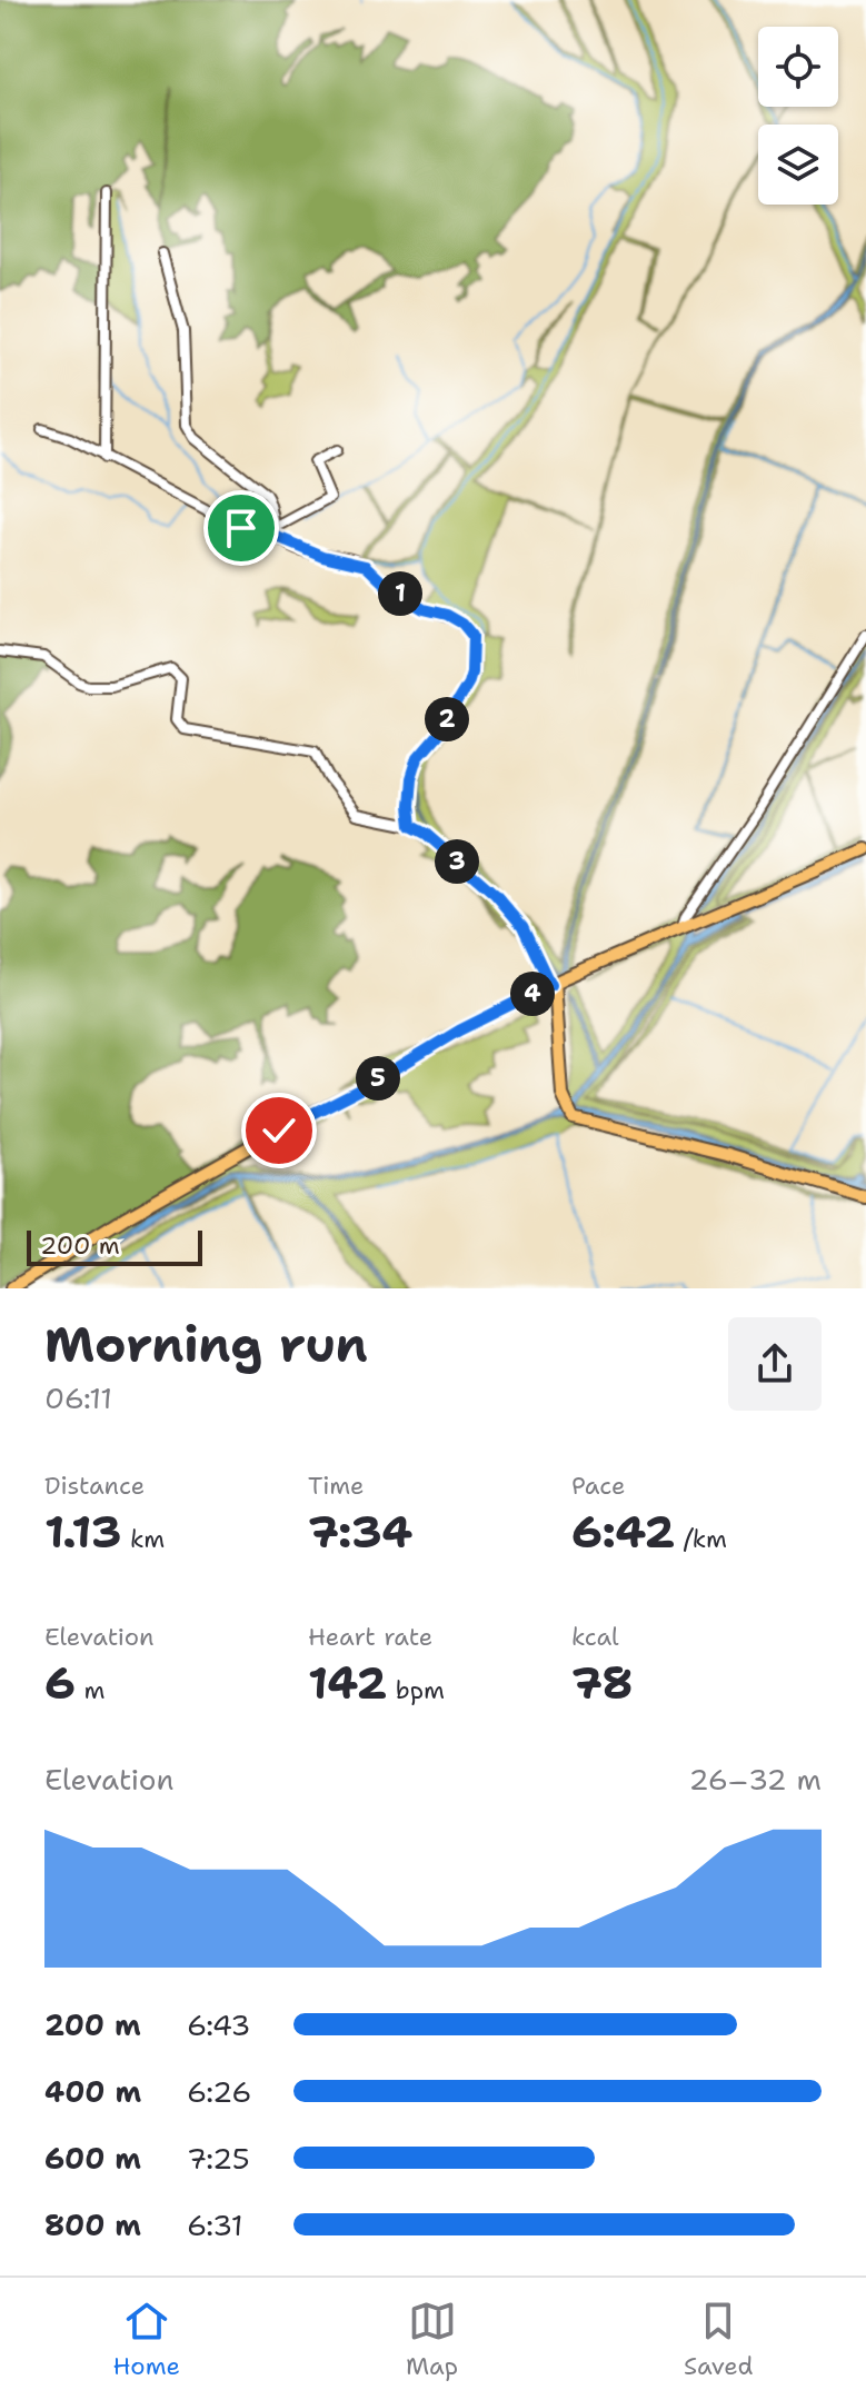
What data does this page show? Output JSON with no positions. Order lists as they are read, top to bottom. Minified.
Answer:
{"scale_bar":"200 m","page":{"pins":["1","2","3","4","5"],"scale":"200 m","heading":["Morning run","06:11"],"stats":[["Distance","1.13 km"],["Time","7:34"],["Pace","6:42 /km"],["Elevation","6 m"],["Heart rate","142 bpm"],["kcal","78"]],"chart":["Elevation","26–32 m"],"list":[{"name":"200 m","note":"6:43"},{"name":"400 m","note":"6:26"},{"name":"600 m","note":"7:25"},{"name":"800 m","note":"6:31"}],"tabs":["Home","Map","Saved"]}}
